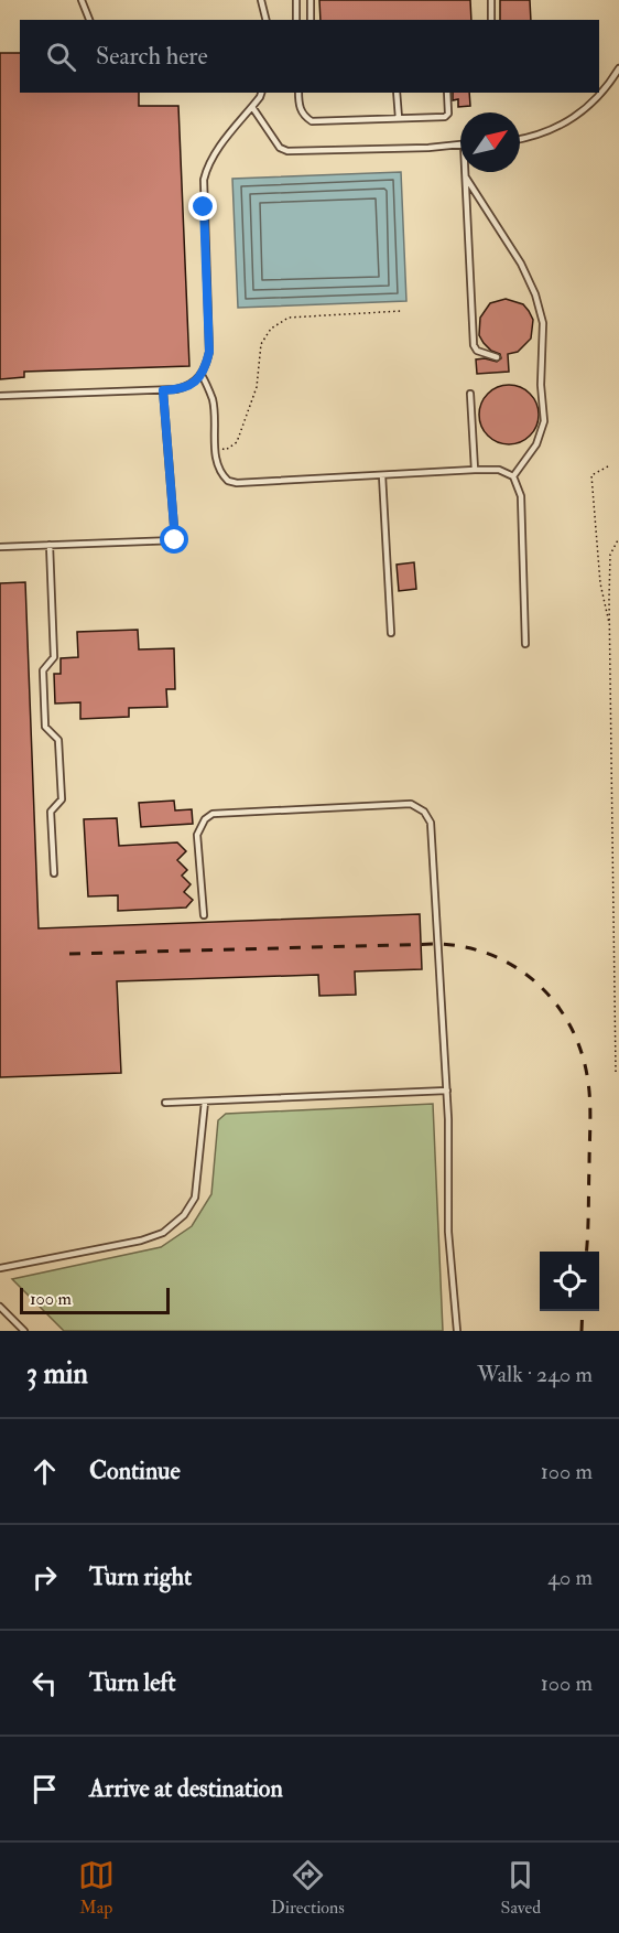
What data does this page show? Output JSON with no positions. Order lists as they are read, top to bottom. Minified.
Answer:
{"scale_bar":"100 m","north":"top right","page":{"search":"Search here","scale":"100 m","heading":["3 min","Walk · 240 m"],"list":[["Continue","100 m"],["Turn right","40 m"],["Turn left","100 m"],"Arrive at destination"],"nav":["Map","Directions","Saved"]}}
